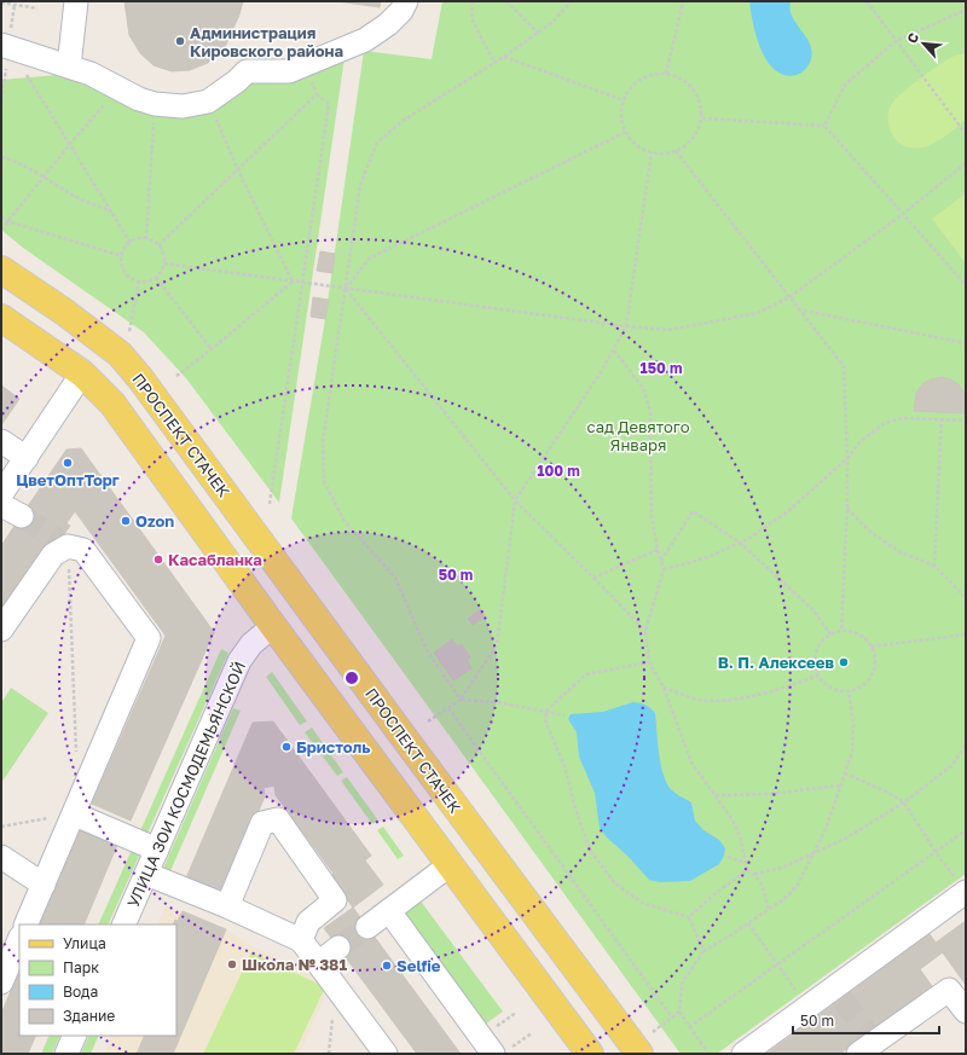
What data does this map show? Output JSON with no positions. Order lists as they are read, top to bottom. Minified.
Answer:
{"streets":{"main road":["ПРОСПЕКТ СТАЧЕК"],"street":["УЛИЦА ЗОИ КОСМОДЕМЬЯНСКОЙ"]},"parks":["сад Девятого Января"],"places":["Администрация Кировского района","ЦветОптТорг","Ozon","Касабланка","В. П. Алексеев","Бристоль","Школа № 381","Selfie"],"legend":["Улица","Парк","Вода","Здание"],"scale_bar":"50 m","north":"top left","rings":["150 m","100 m","50 m"]}
